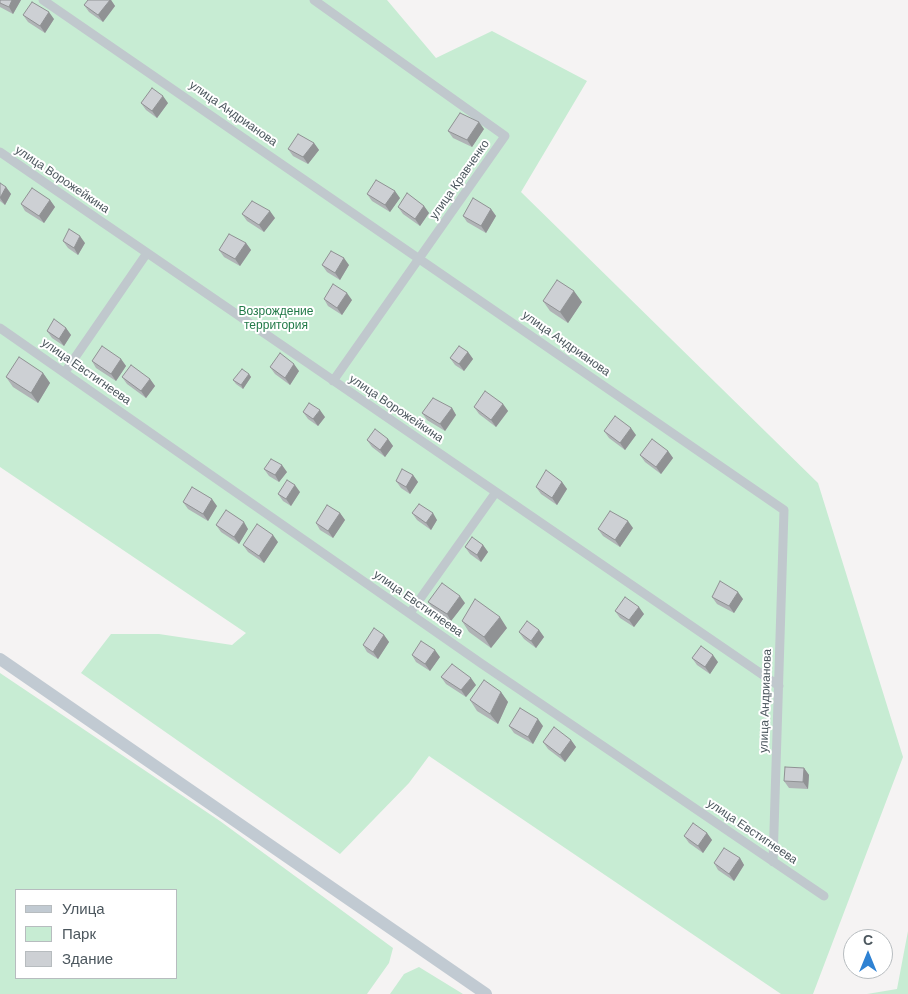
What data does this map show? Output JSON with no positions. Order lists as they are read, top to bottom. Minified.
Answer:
{"streets":{"street":["улица Андрианова","улица Ворожейкина","улица Кравченко","улица Евстигнеева"]},"crossings":[["улица Андрианова","улица Ворожейкина"],["улица Андрианова","улица Кравченко"],["улица Андрианова","улица Евстигнеева"],["улица Ворожейкина","улица Кравченко"]],"parks":["Возрождение территория"],"legend":["Улица","Парк","Здание"],"north":"top"}
